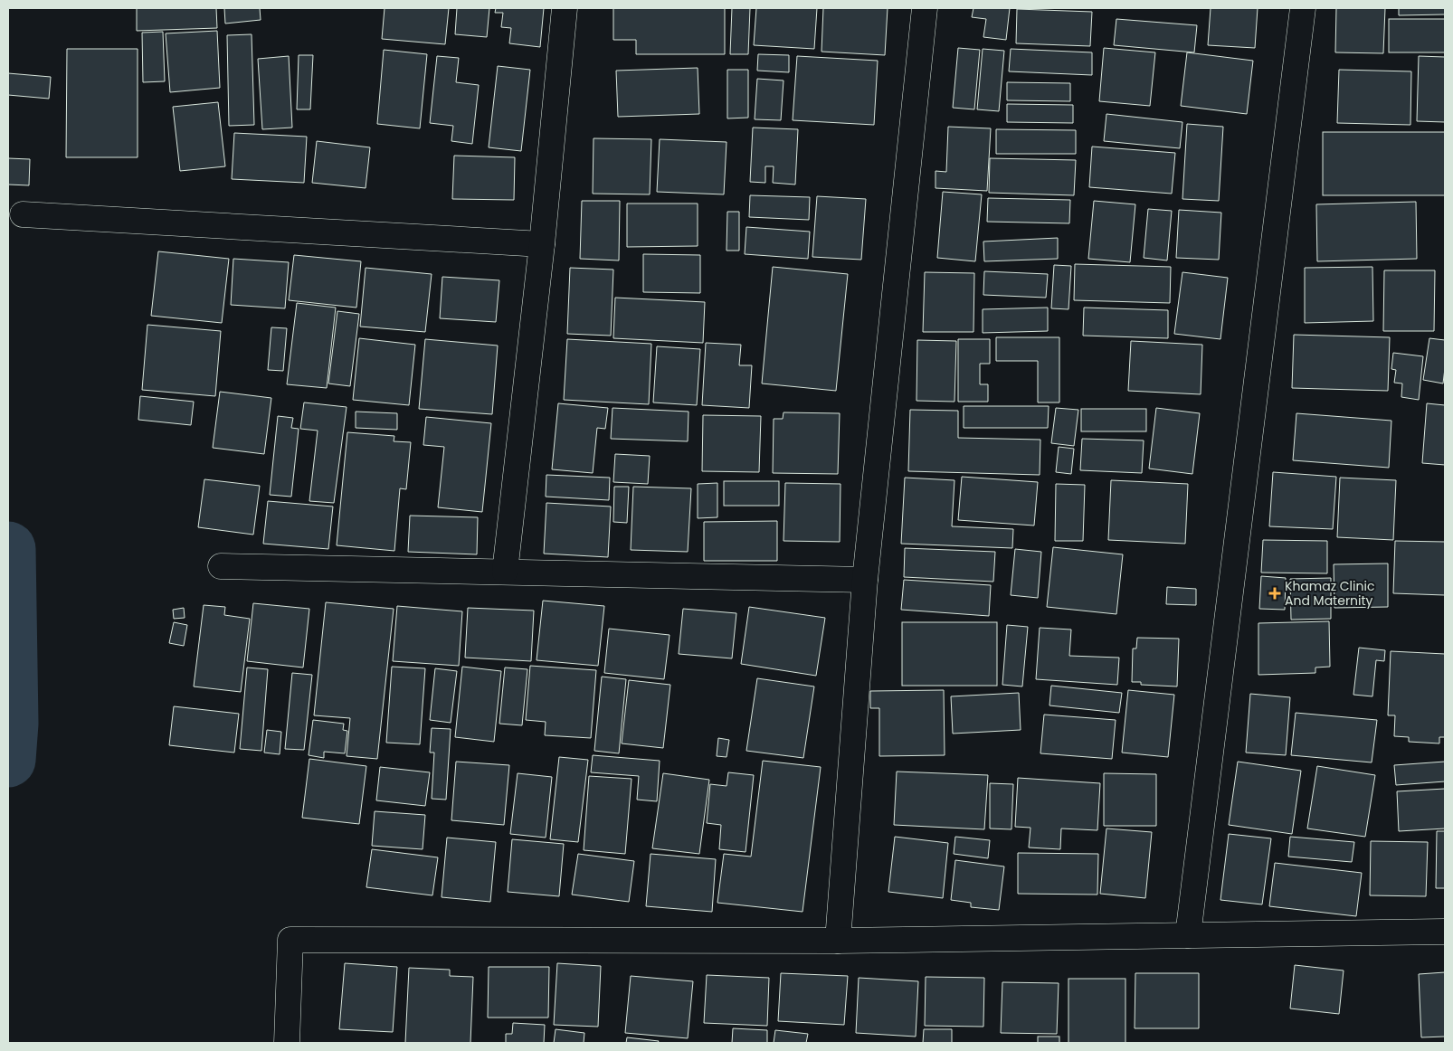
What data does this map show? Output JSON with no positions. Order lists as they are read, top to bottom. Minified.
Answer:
{"places":{"health":["Khamaz Clinic And Maternity"]}}
